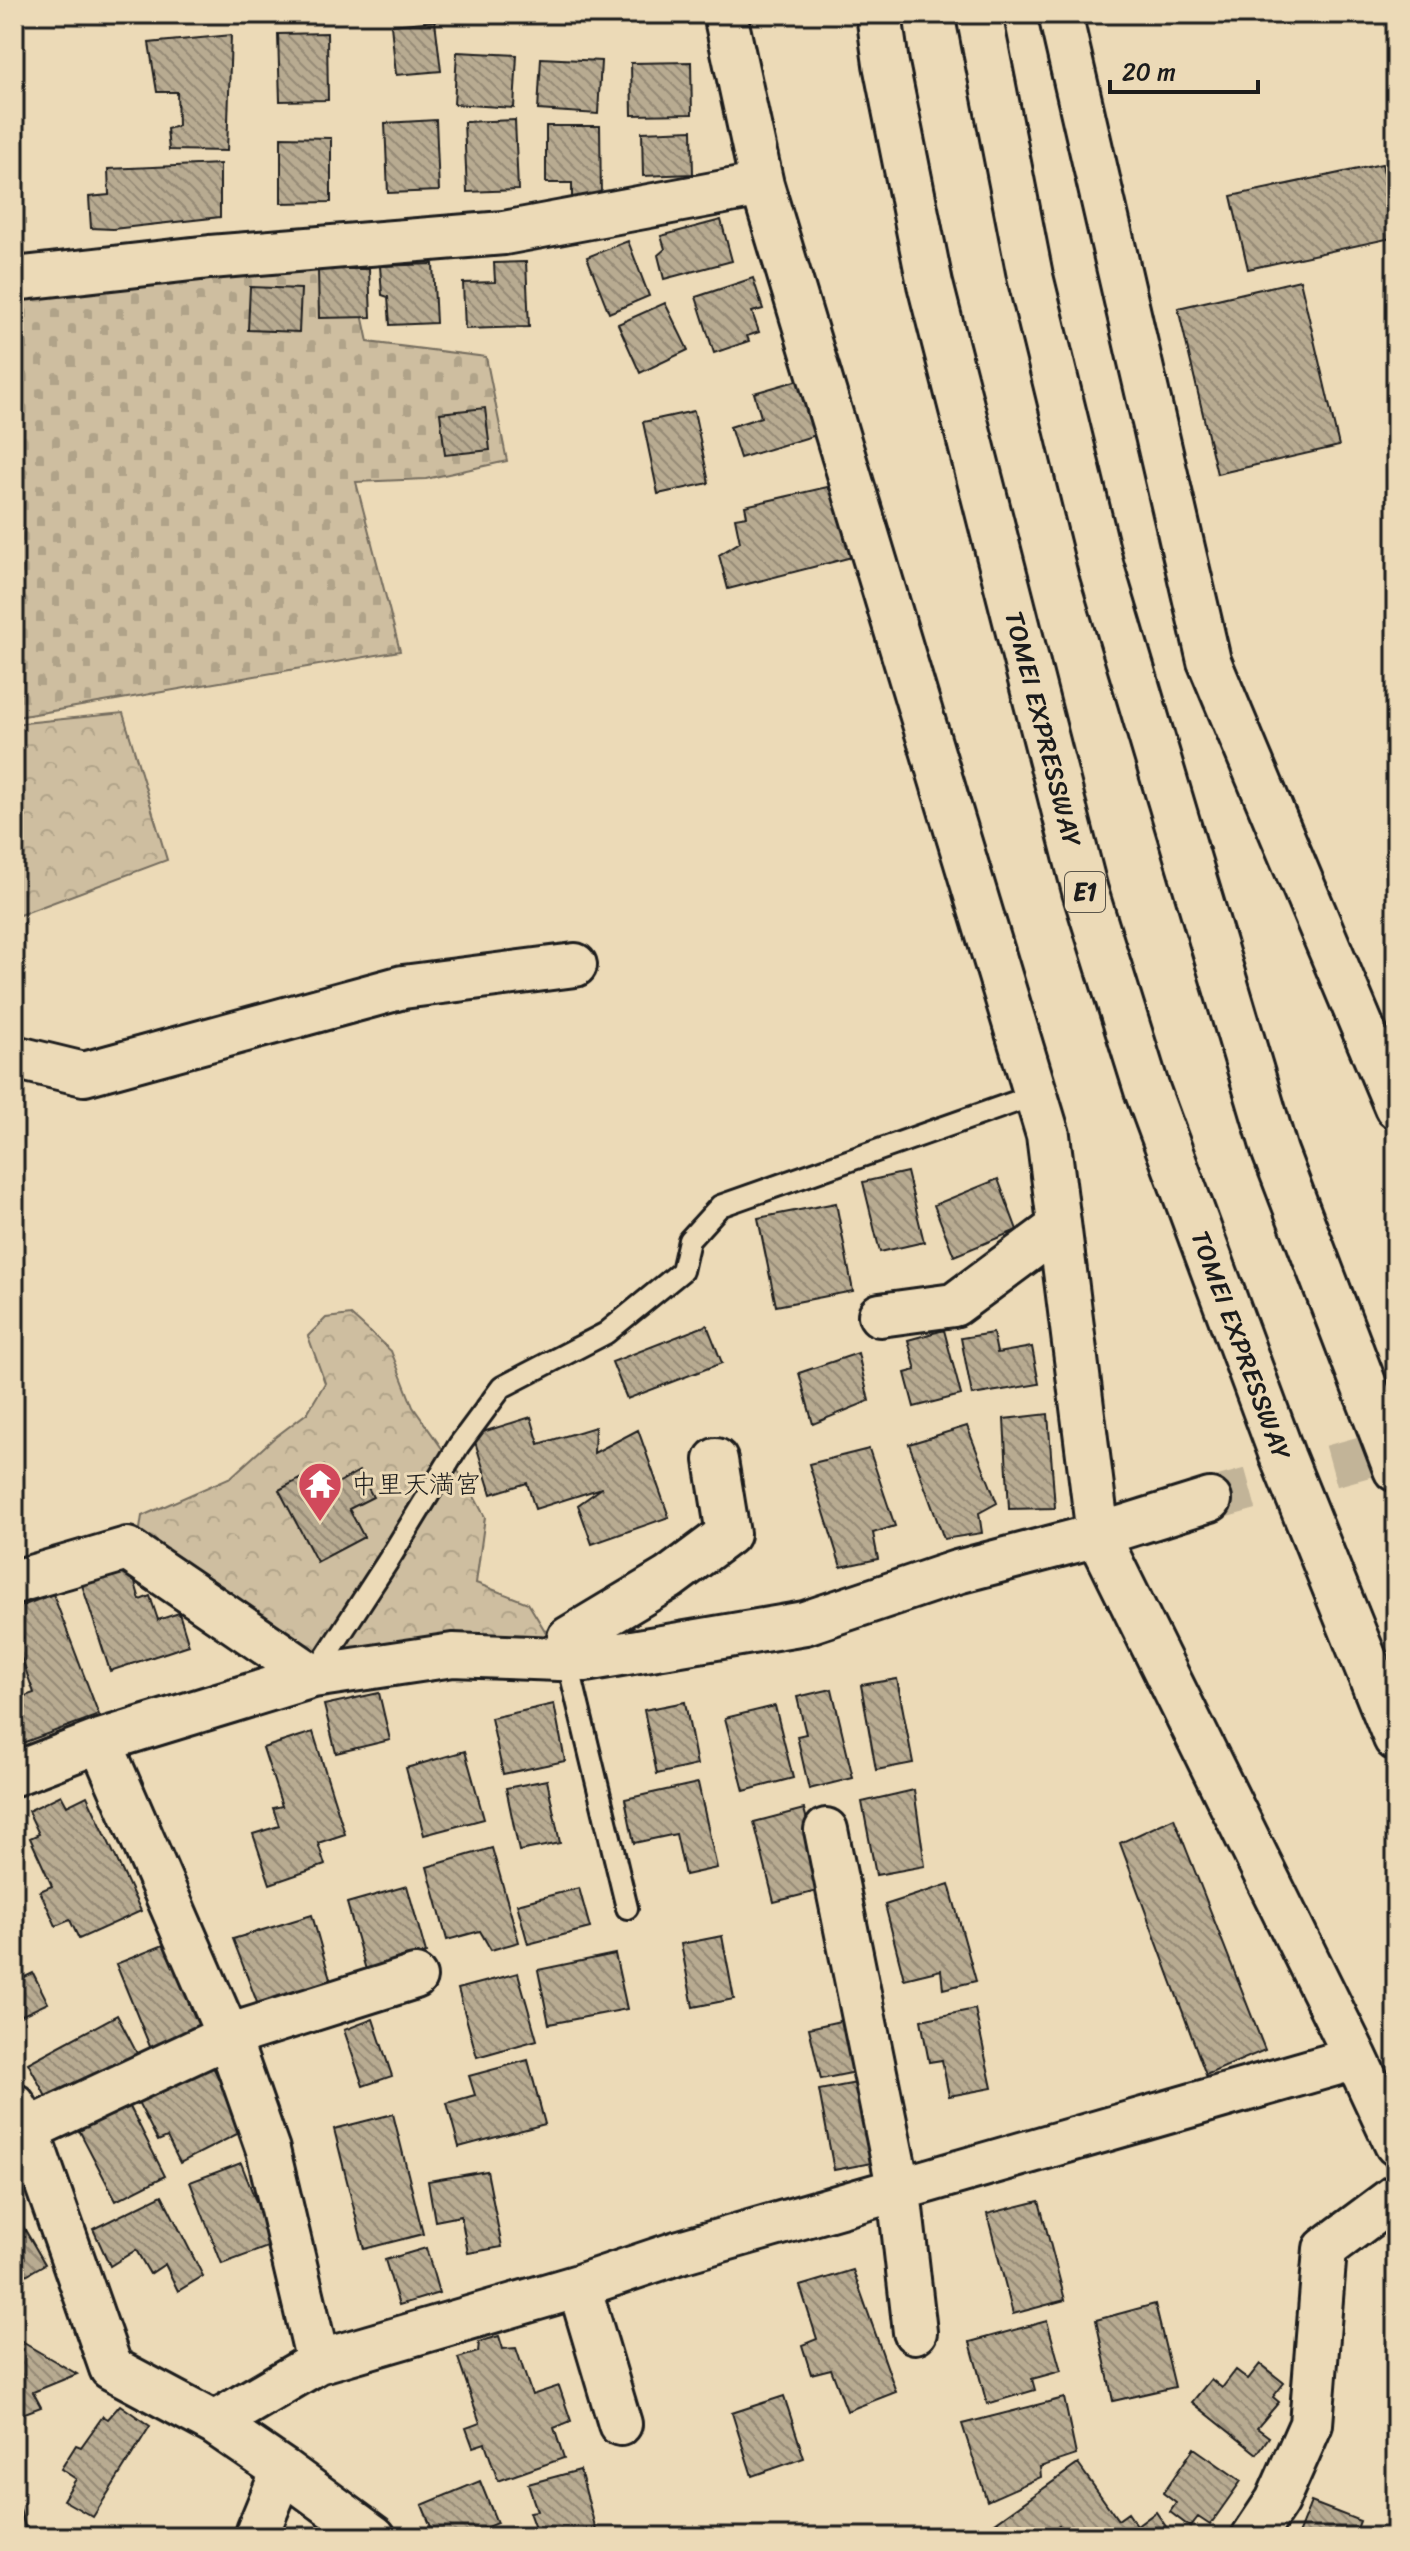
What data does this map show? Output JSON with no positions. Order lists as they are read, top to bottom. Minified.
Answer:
{"streets":{"highway":["TOMEI EXPRESSWAY","E1"]},"places":{"temple":["中里天満宮"]},"scale_bar":"20 m"}
